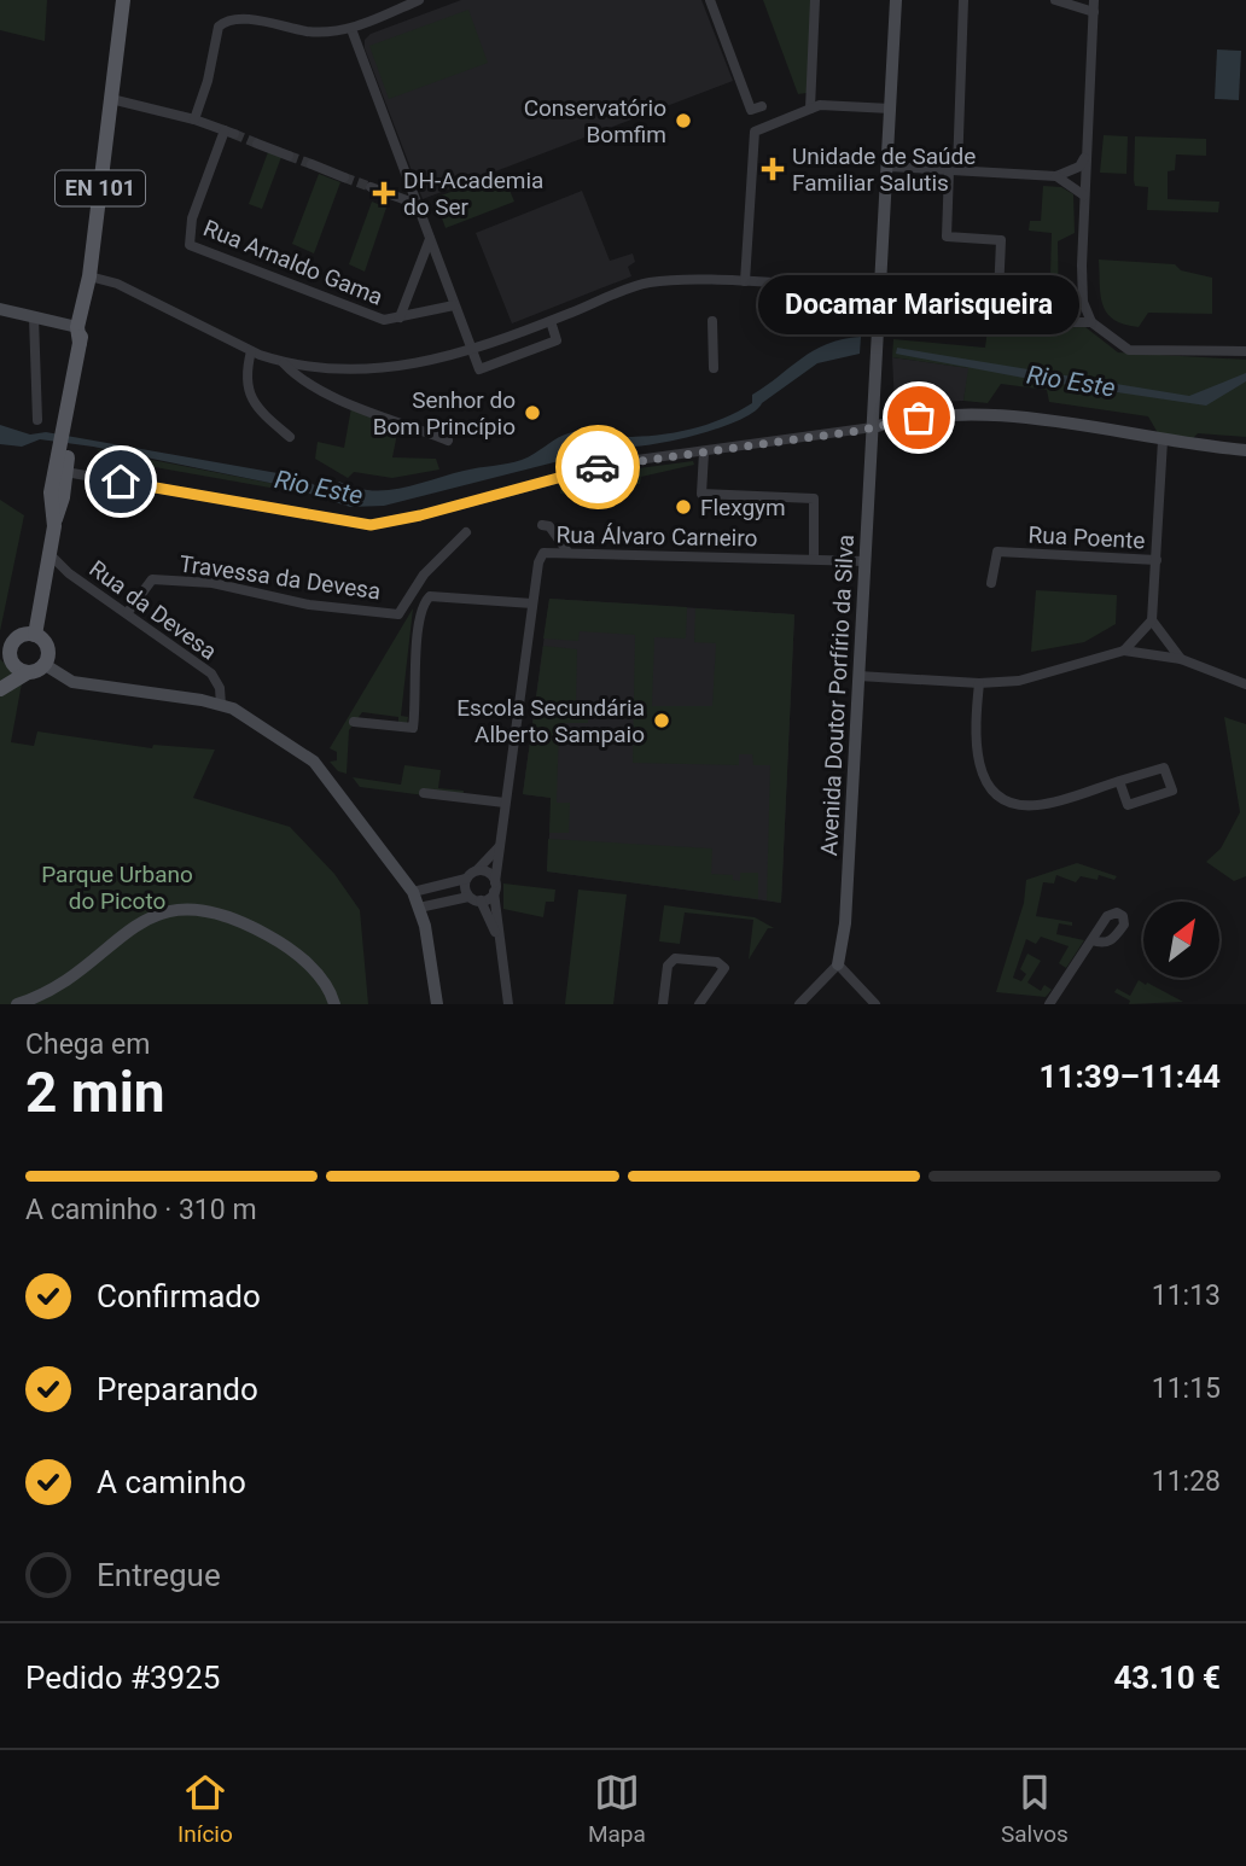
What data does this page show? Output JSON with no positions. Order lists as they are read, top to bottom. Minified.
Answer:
{"streets":{"main road":["EN 101","Avenida Doutor Porfírio da Silva"],"street":["Rua Arnaldo Gama","Rua Álvaro Carneiro","Rua Poente","Travessa da Devesa","Rua da Devesa"]},"crossings":[["EN 101","Rua da Devesa"],["Rua Álvaro Carneiro","Avenida Doutor Porfírio da Silva"],["Travessa da Devesa","Rua da Devesa"]],"water":["Rio Este"],"parks":["Parque Urbano do Picoto"],"places":{"other":["Conservatório Bomfim","Senhor do Bom Princípio","Docamar Marisqueira","Flexgym","Escola Secundária Alberto Sampaio"],"health":["Unidade de Saúde Familiar Salutis","DH-Academia do Ser"]},"north":"top right","page":{"bubble":"Docamar Marisqueira","heading":["2 min","Chega em","11:39–11:44"],"panel":["Pedido #3925","43.10 €"],"bar":"A caminho · 310 m","list":[["Confirmado","11:13"],["Preparando","11:15"],["A caminho","11:28"],"Entregue"],"tabs":["Início","Mapa","Salvos"]}}
